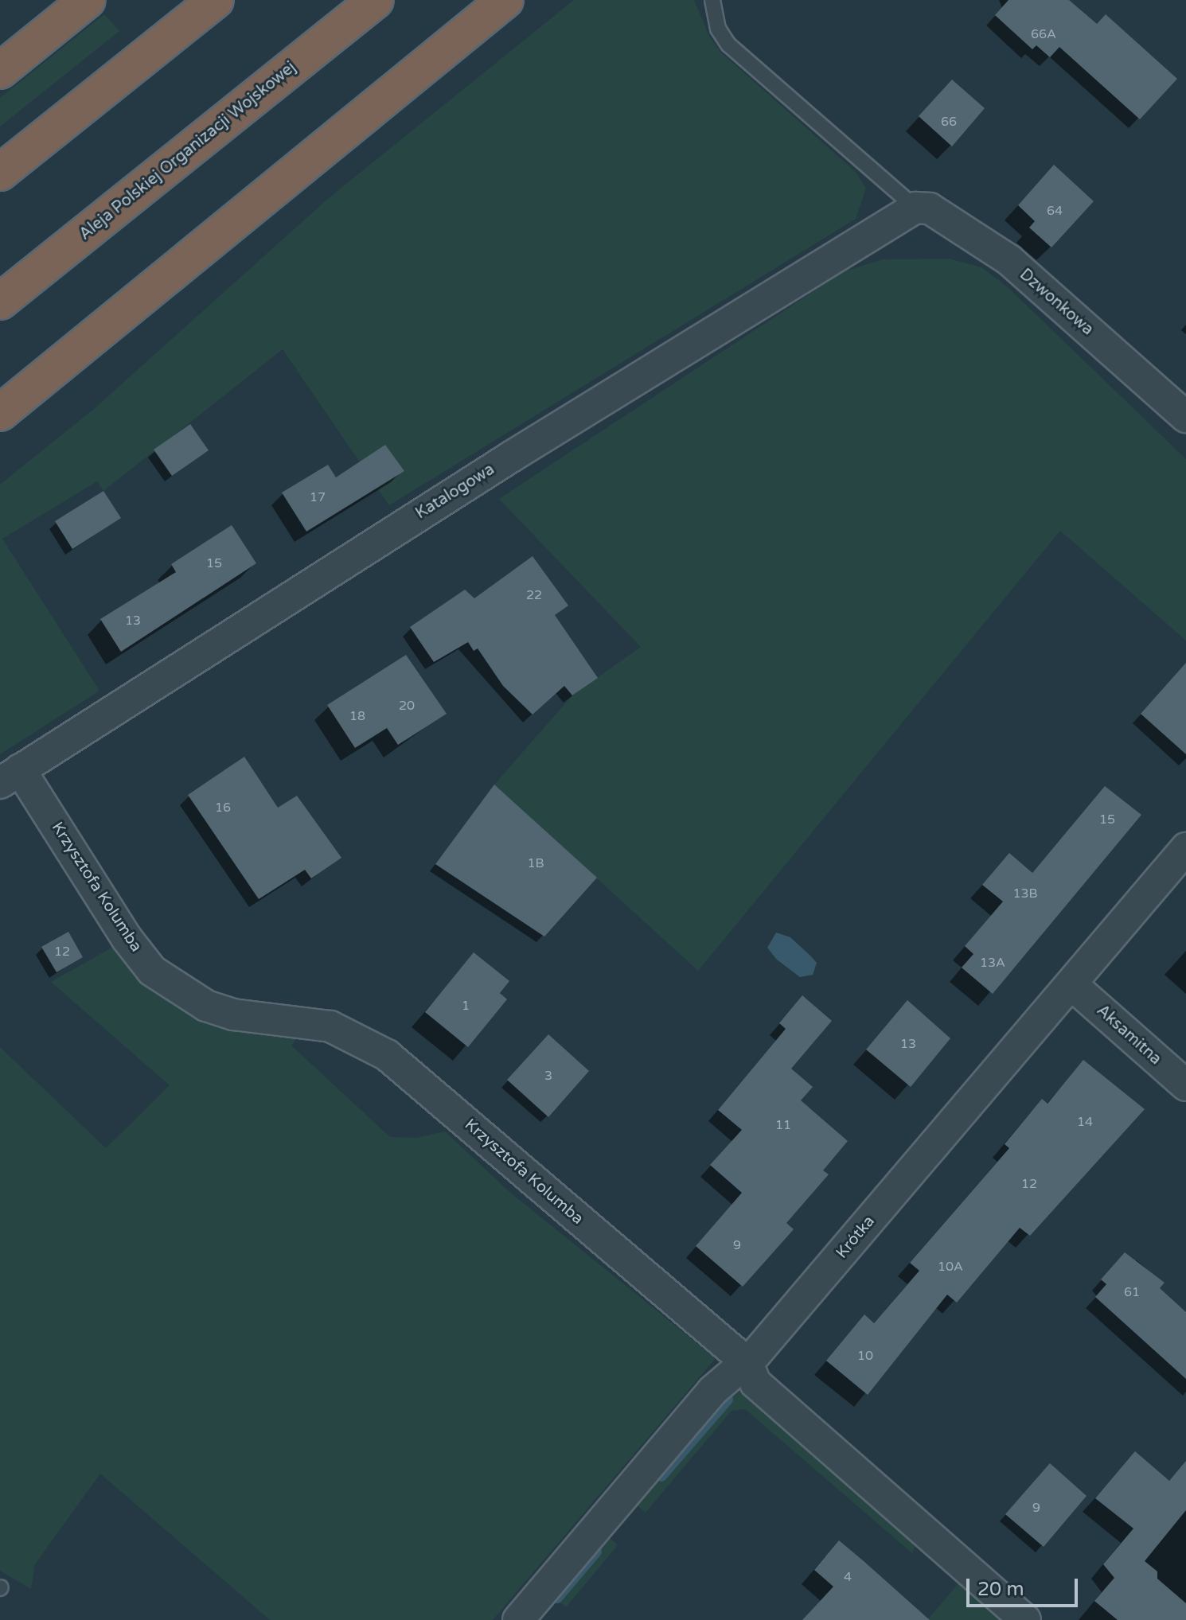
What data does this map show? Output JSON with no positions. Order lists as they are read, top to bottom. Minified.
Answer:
{"streets":{"highway":["Aleja Polskiej Organizacji Wojskowej"],"street":["Dzwonkowa","Katalogowa","Krzysztofa Kolumba","Aksamitna","Krótka"]},"crossings":[["Dzwonkowa","Katalogowa"],["Katalogowa","Krzysztofa Kolumba"],["Krzysztofa Kolumba","Krótka"],["Aksamitna","Krótka"]],"house_numbers":["66A","66","64","17","15","22","13","20","18","16","15","1B","13B","12","13A","1","13","3","14","11","12","9","10A","61","10","9","4"],"scale_bar":"20 m"}
